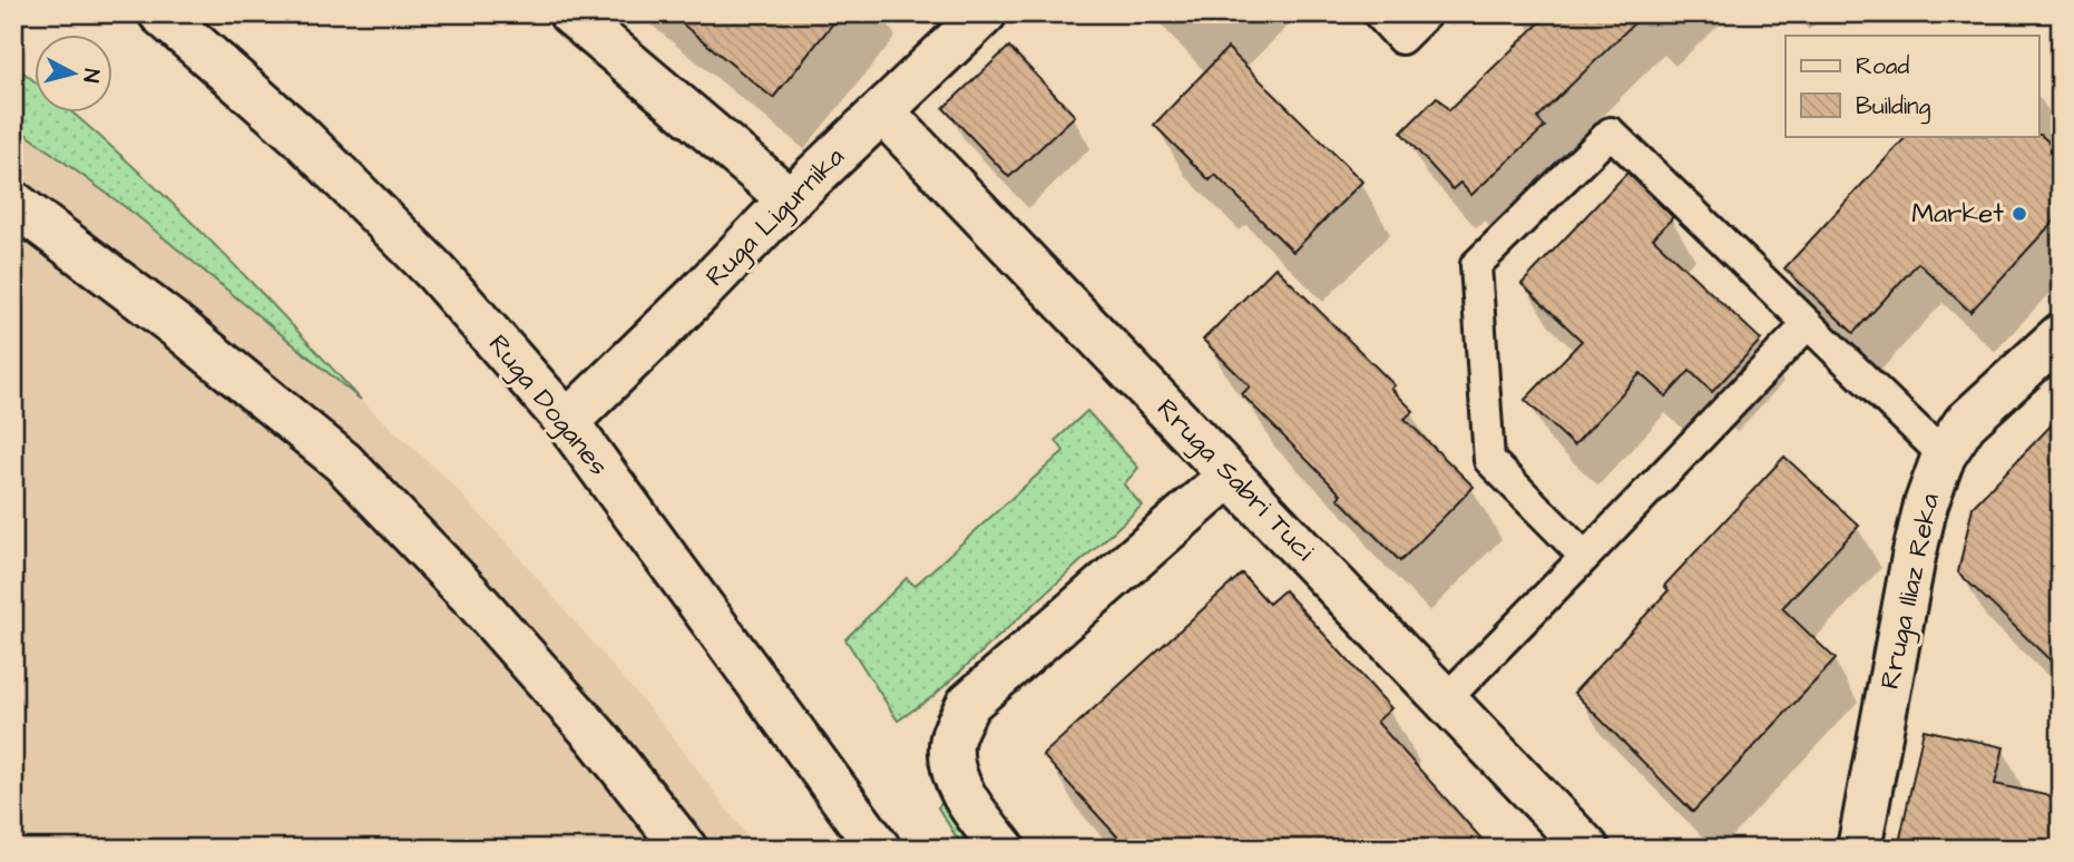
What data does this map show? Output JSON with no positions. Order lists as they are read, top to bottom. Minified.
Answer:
{"streets":{"street":["Ruga Ligurnika","Ruga Doganes","Rruga Sabri Tuci","Rruga Iliaz Reka"]},"crossings":[["Ruga Ligurnika","Ruga Doganes"],["Ruga Ligurnika","Rruga Sabri Tuci"]],"places":["Market"],"legend":["Road","Building"],"north":"right"}
